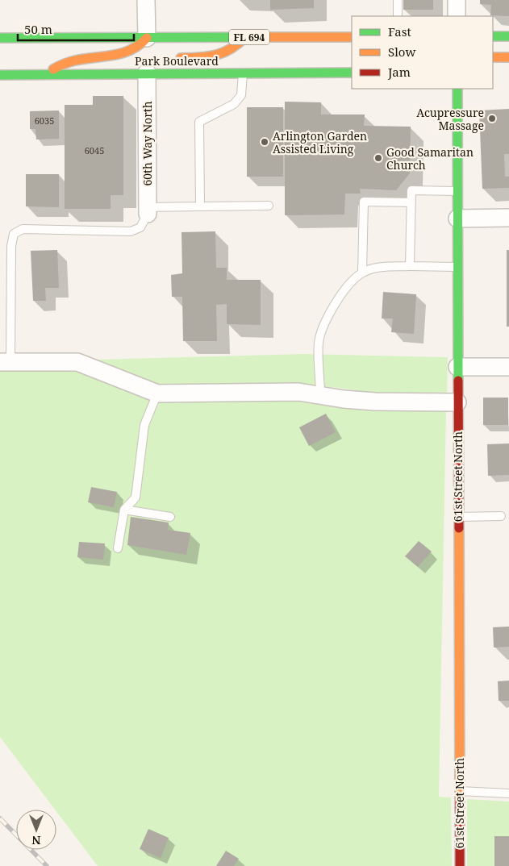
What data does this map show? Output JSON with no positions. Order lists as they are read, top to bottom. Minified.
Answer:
{"streets":{"main road":["FL 694","Park Boulevard","61st Street North"],"street":["60th Way North"]},"crossings":[["Park Boulevard","60th Way North"]],"places":["Acupressure Massage","Arlington Garden Assisted Living","Good Samaritan Church"],"house_numbers":["6035","6045"],"legend":["Fast","Slow","Jam"],"scale_bar":"50 m","north":"bottom"}
